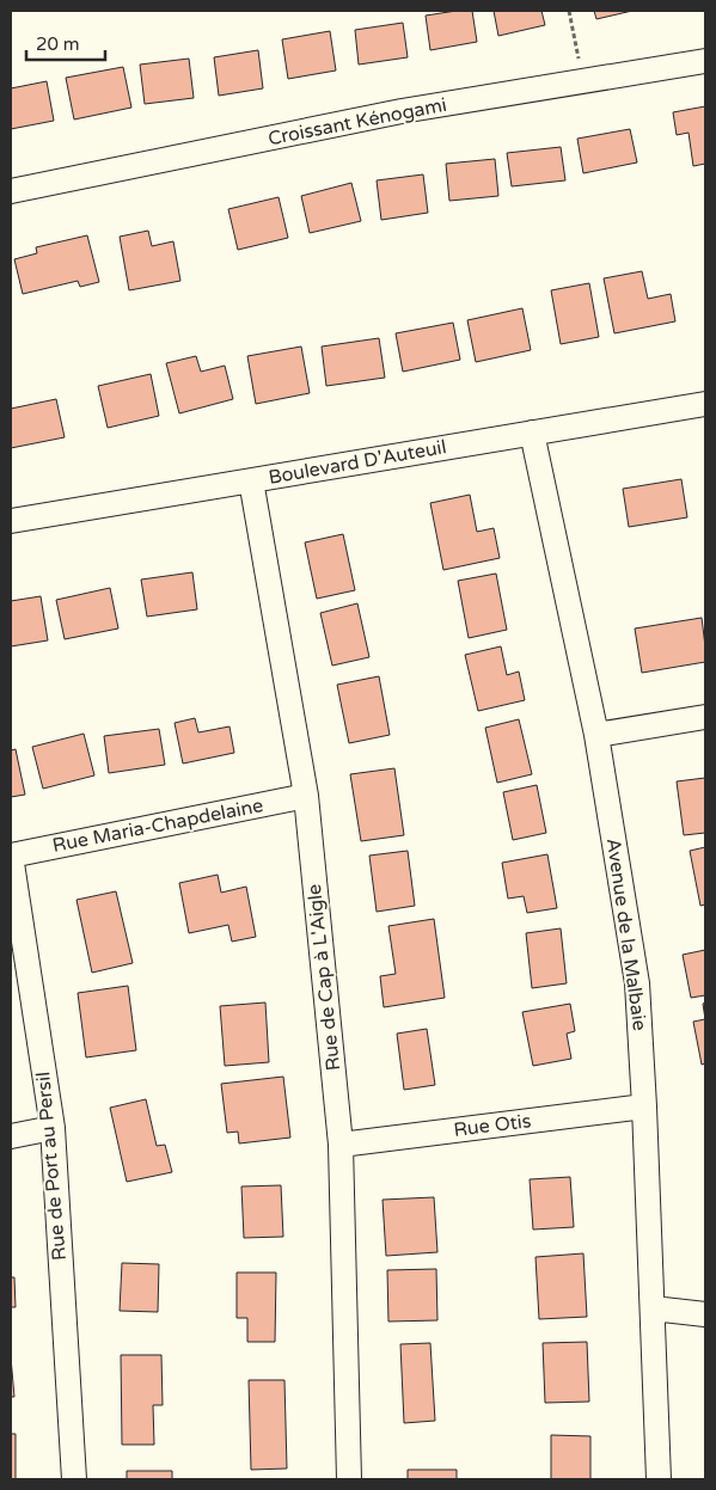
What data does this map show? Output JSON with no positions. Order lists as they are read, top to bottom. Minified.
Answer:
{"streets":{"street":["Croissant Kénogami","Boulevard D'Auteuil","Rue Maria-Chapdelaine","Avenue de la Malbaie","Rue de Cap à L'Aigle","Rue Otis","Rue de Port au Persil"]},"crossings":[["Boulevard D'Auteuil","Avenue de la Malbaie"],["Boulevard D'Auteuil","Rue de Cap à L'Aigle"],["Rue Maria-Chapdelaine","Rue de Cap à L'Aigle"],["Rue Maria-Chapdelaine","Rue de Port au Persil"],["Avenue de la Malbaie","Rue Otis"],["Rue de Cap à L'Aigle","Rue Otis"]],"scale_bar":"20 m"}
